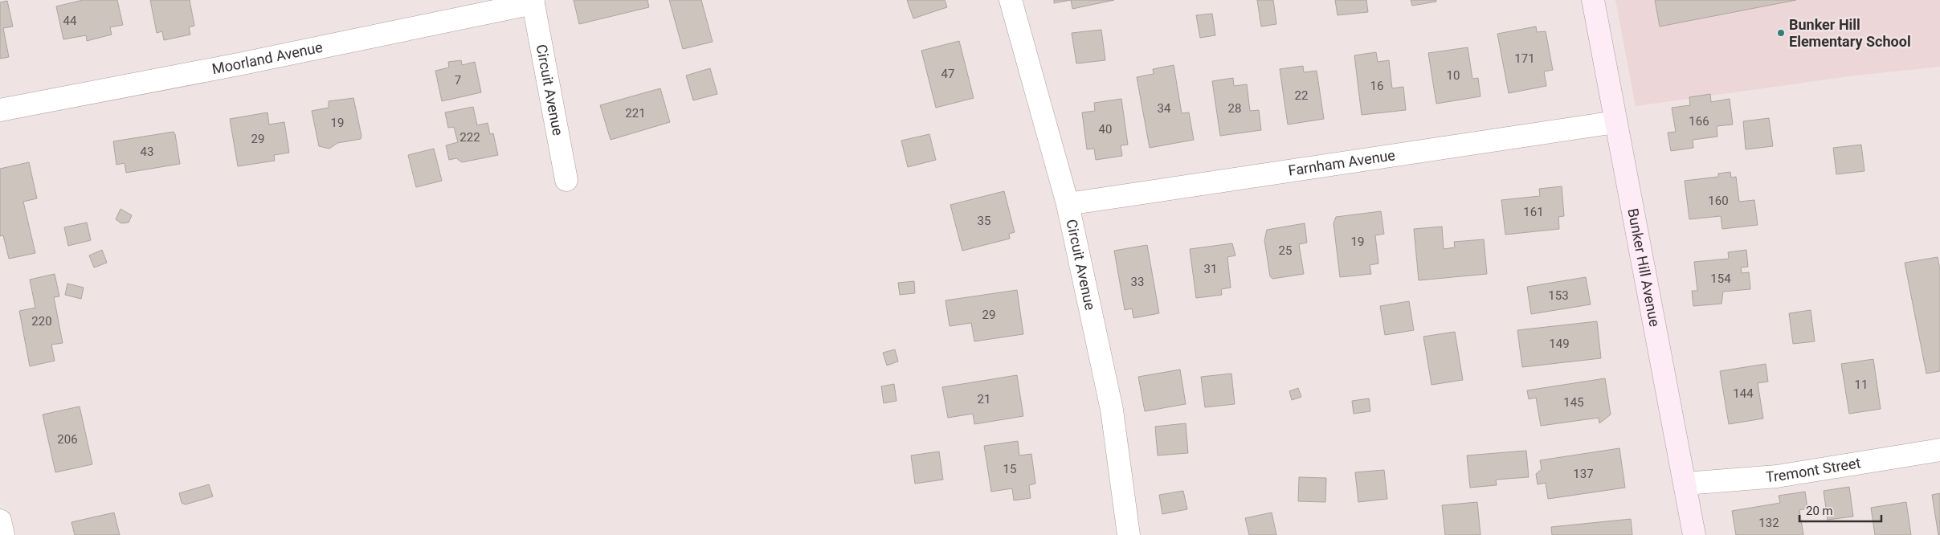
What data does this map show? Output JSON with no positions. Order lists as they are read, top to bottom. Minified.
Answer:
{"streets":{"main road":["Bunker Hill Avenue"],"street":["Moorland Avenue","Circuit Avenue","Farnham Avenue","Tremont Street"]},"crossings":[["Moorland Avenue","Circuit Avenue"],["Circuit Avenue","Farnham Avenue"],["Farnham Avenue","Bunker Hill Avenue"],["Bunker Hill Avenue","Tremont Street"]],"places":["Bunker Hill Elementary School"],"house_numbers":["44","171","47","10","7","16","22","34","28","221","166","19","40","222","29","43","160","161","35","19","25","31","154","33","153","29","220","149","11","144","21","145","206","15","137","132"],"scale_bar":"20 m"}
